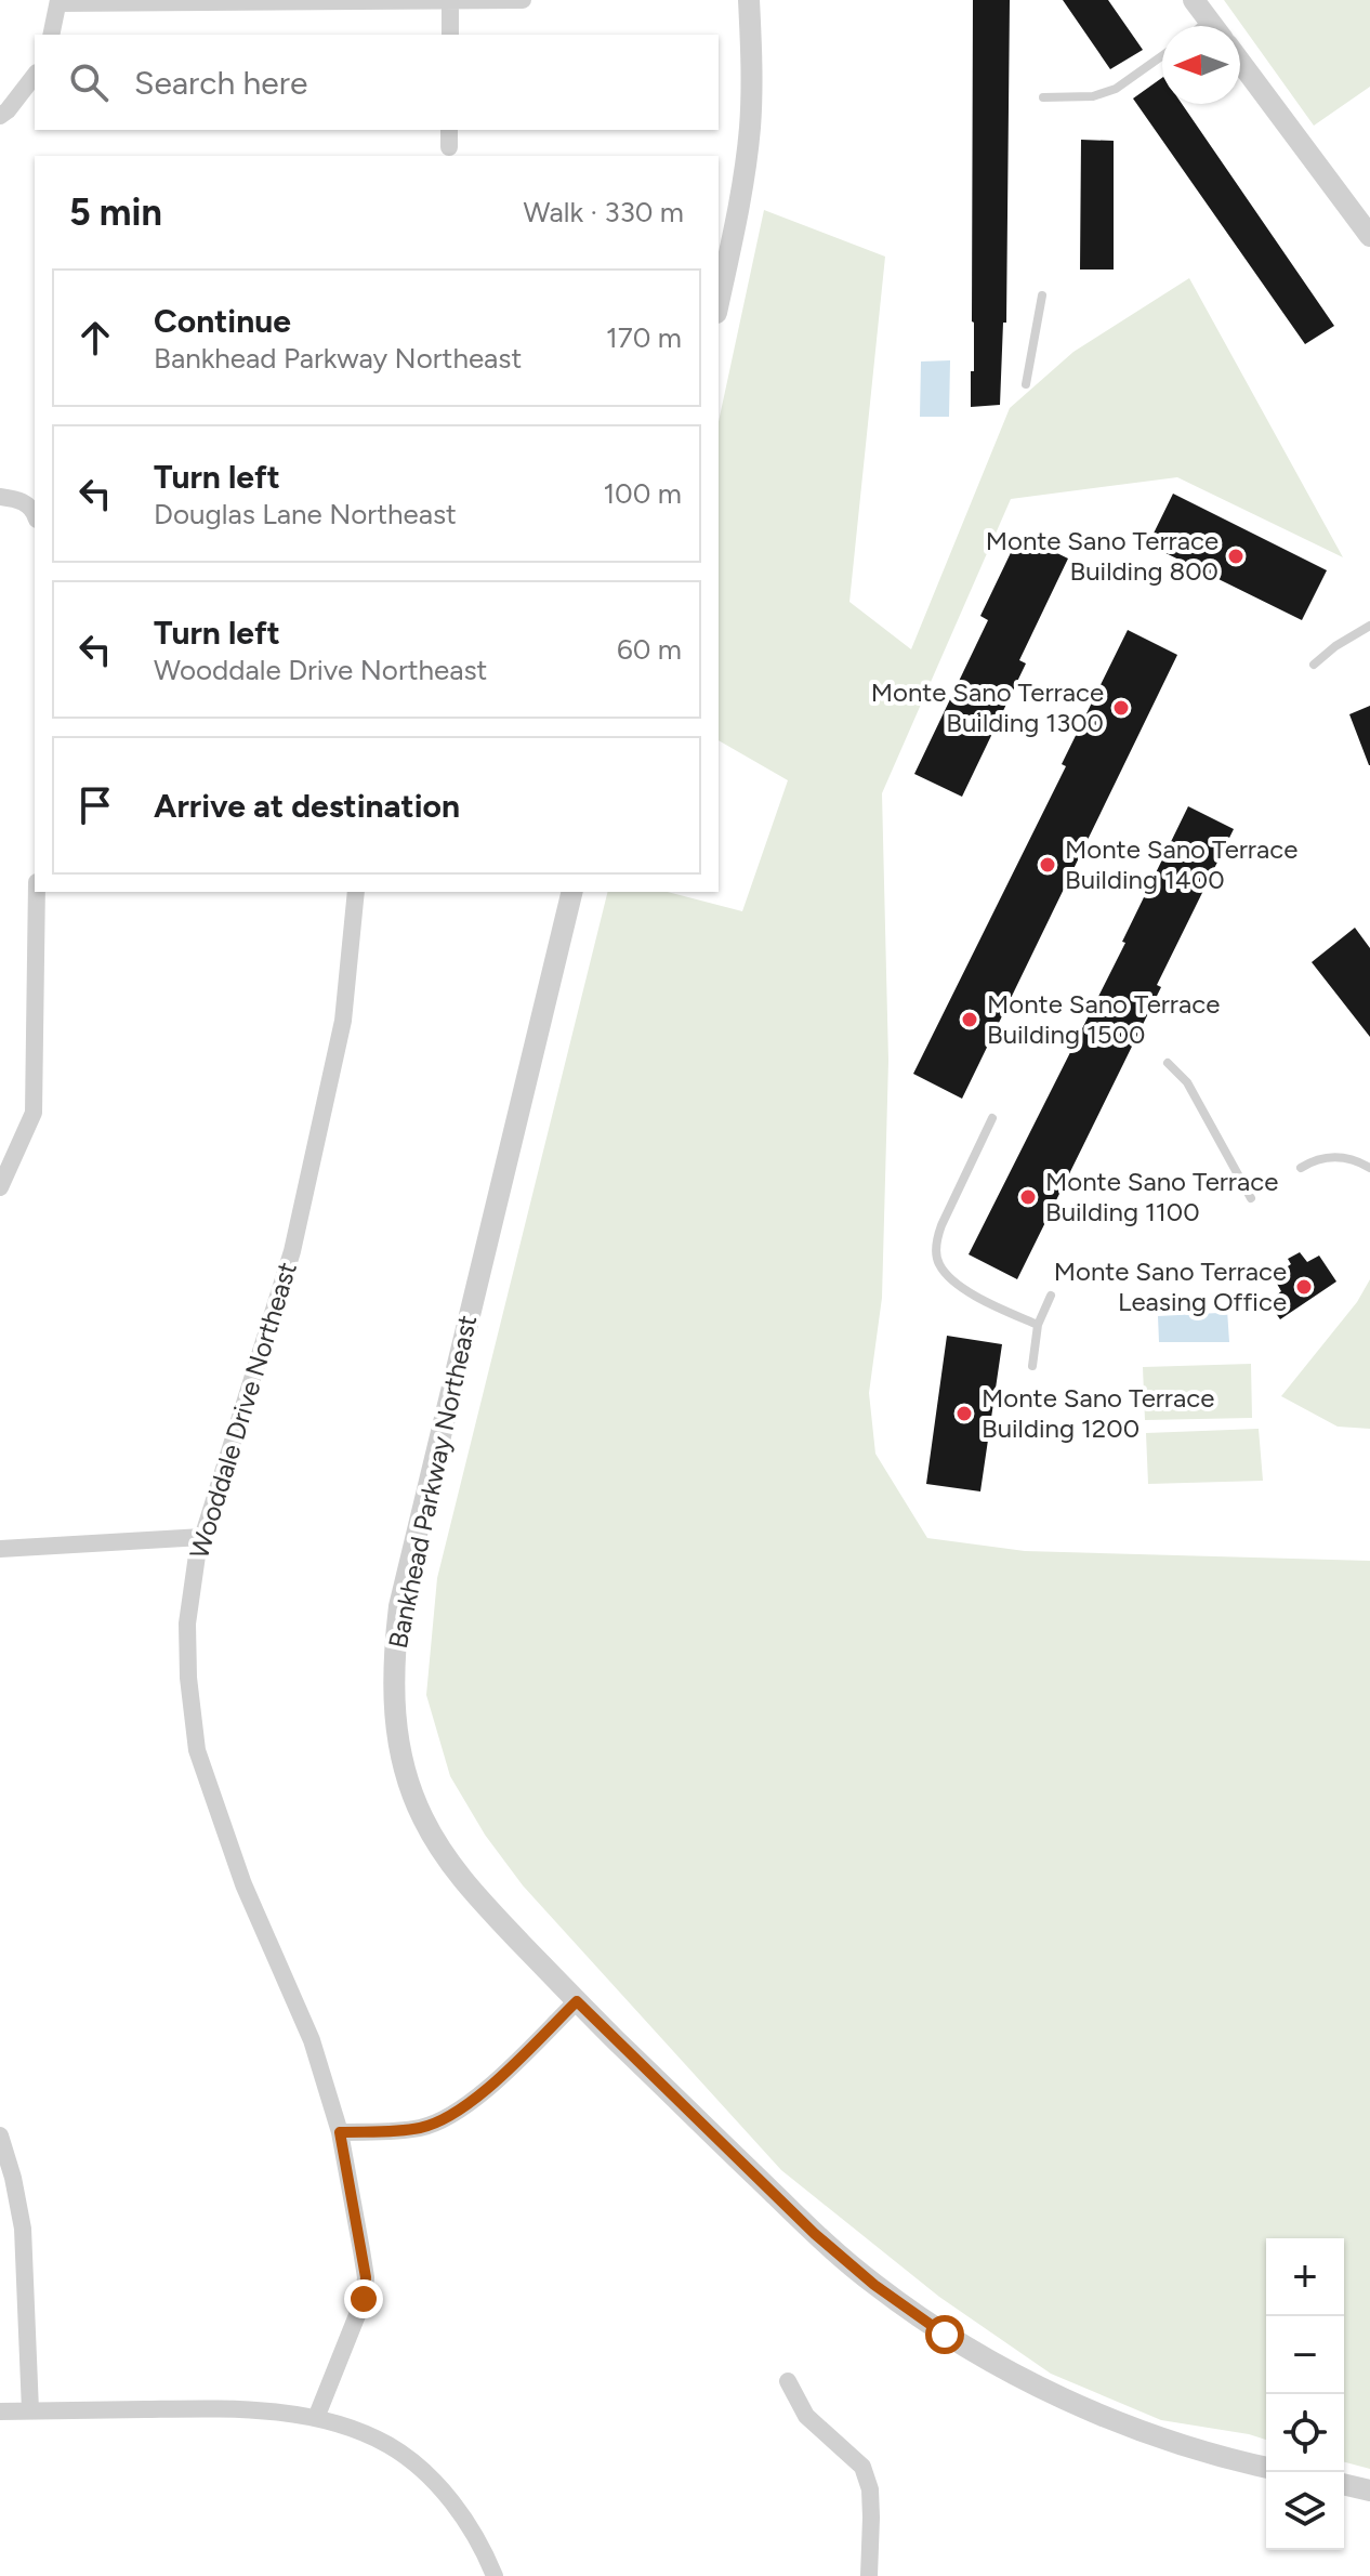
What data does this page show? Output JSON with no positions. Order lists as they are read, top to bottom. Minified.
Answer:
{"streets":{"street":["Wooddale Drive Northeast","Bankhead Parkway Northeast"]},"places":["Monte Sano Terrace Building 800","Monte Sano Terrace Building 1300","Monte Sano Terrace Building 1400","Monte Sano Terrace Building 1500","Monte Sano Terrace Building 1100","Monte Sano Terrace Leasing Office","Monte Sano Terrace Building 1200"],"north":"left","page":{"search":"Search here","heading":["5 min","Walk · 330 m"],"list":[["Continue","Bankhead Parkway Northeast","170 m"],["Turn left","Douglas Lane Northeast","100 m"],["Turn left","Wooddale Drive Northeast","60 m"],"Arrive at destination"],"map_buttons":["+","−"]}}
